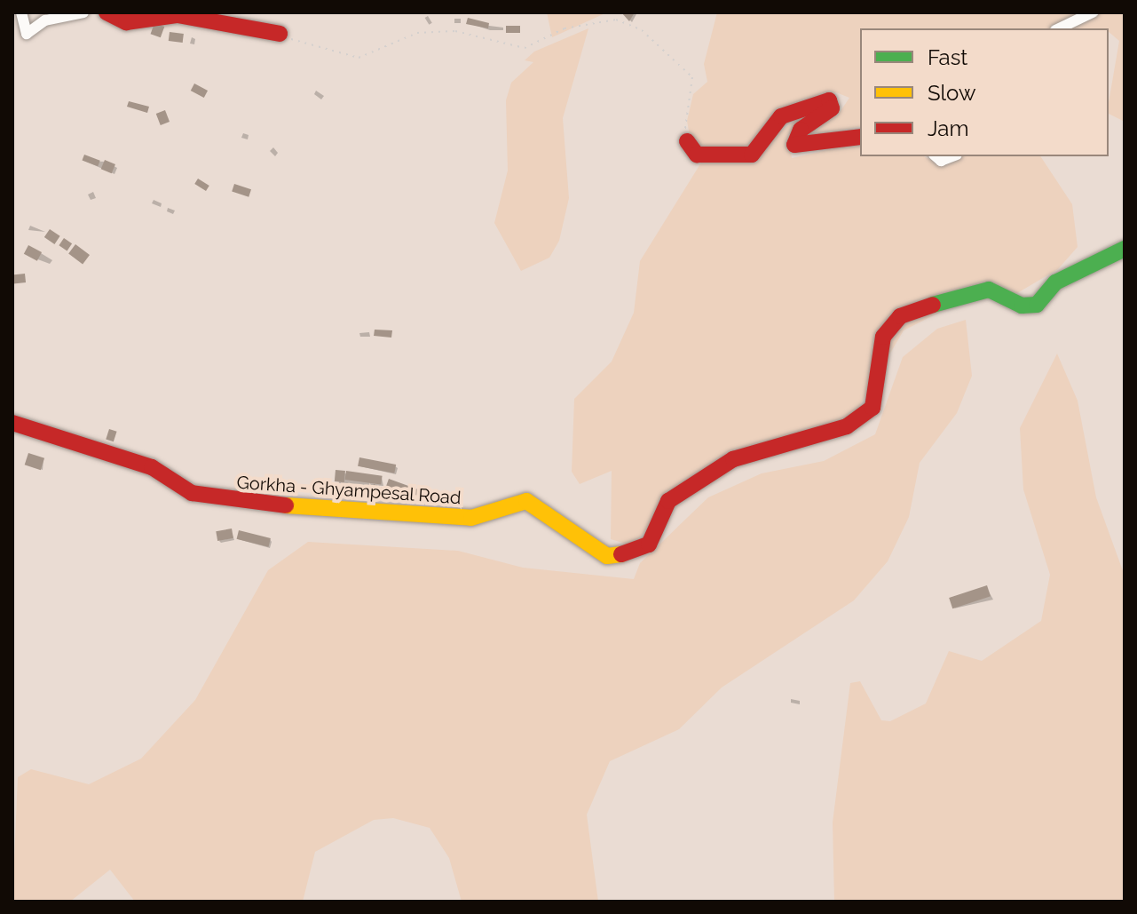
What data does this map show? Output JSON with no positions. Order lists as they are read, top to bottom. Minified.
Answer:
{"streets":{"main road":["Gorkha - Ghyampesal Road"]},"legend":["Fast","Slow","Jam"]}
